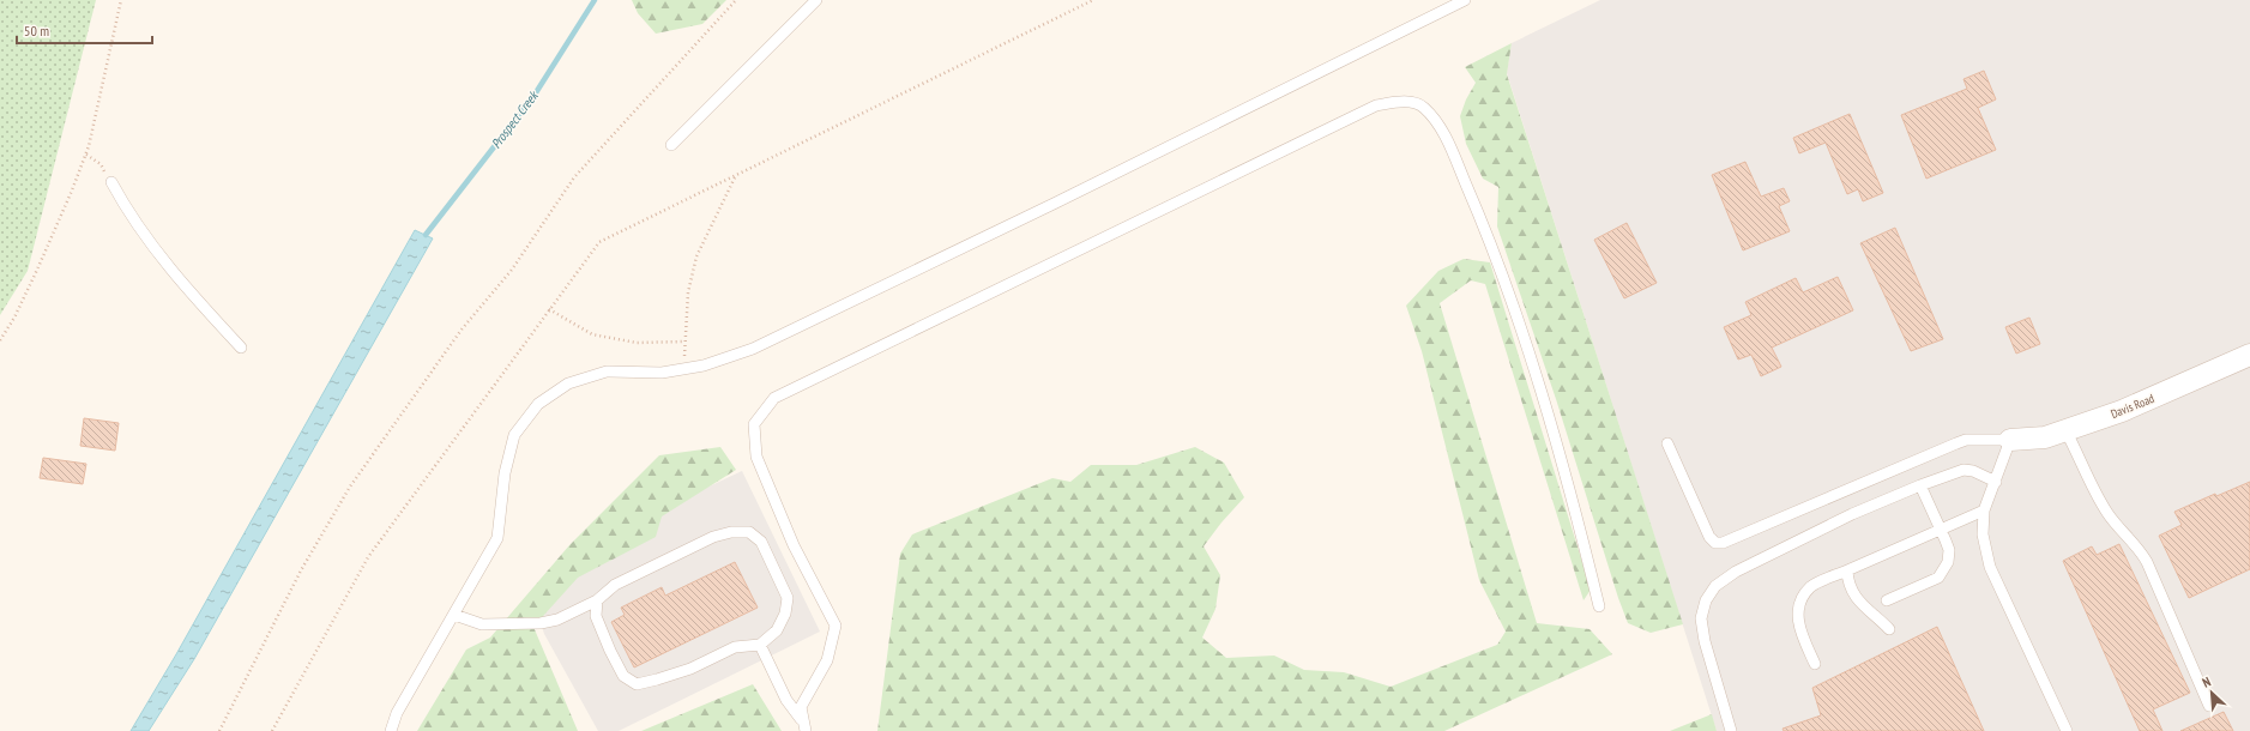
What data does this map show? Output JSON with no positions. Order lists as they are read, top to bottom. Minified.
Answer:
{"streets":{"street":["Davis Road"]},"water":["Prospect Creek"],"scale_bar":"50 m","north":"top left"}
